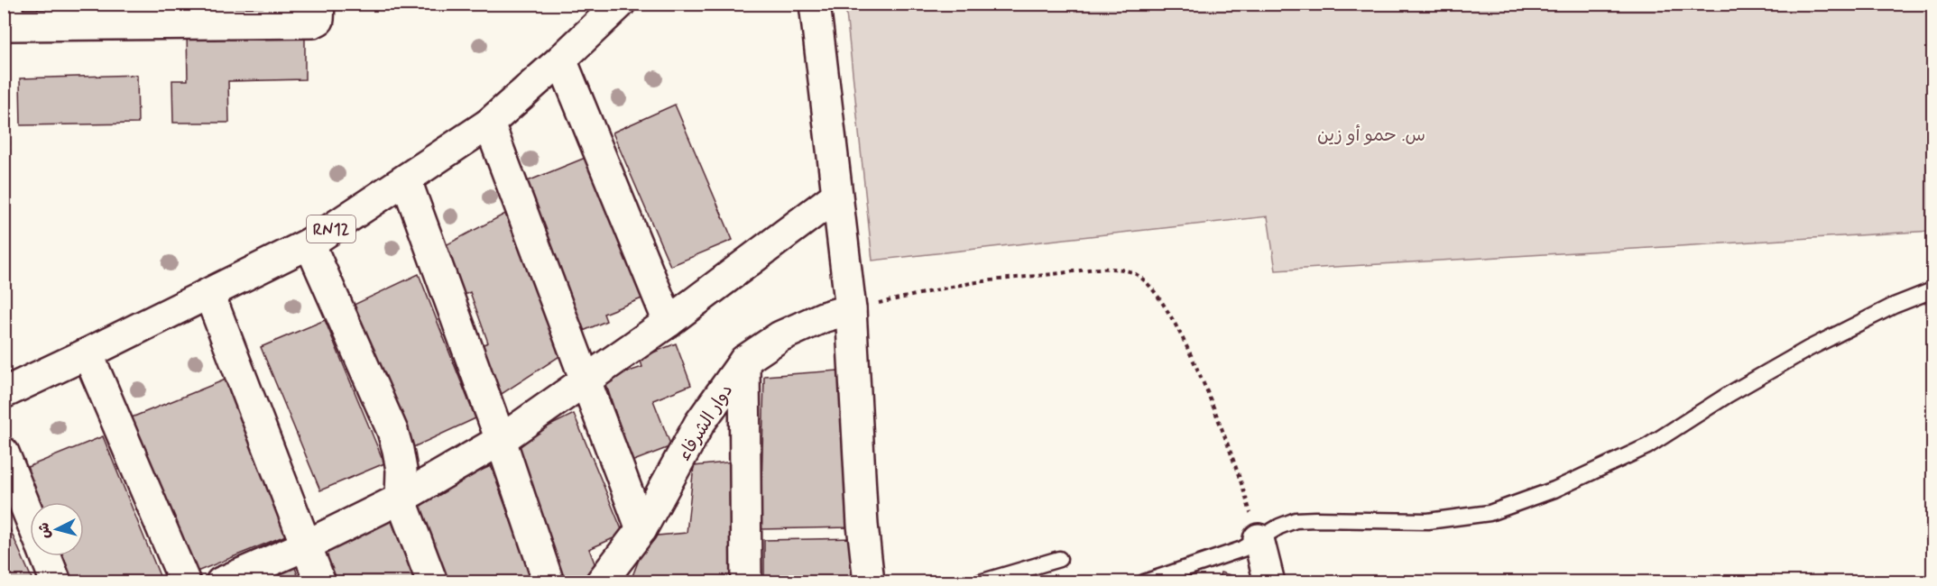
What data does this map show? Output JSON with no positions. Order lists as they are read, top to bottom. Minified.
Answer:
{"streets":{"street":["RN12","دوار الشرفاء"]},"parks":["س. حمو أو زين"],"north":"left"}
